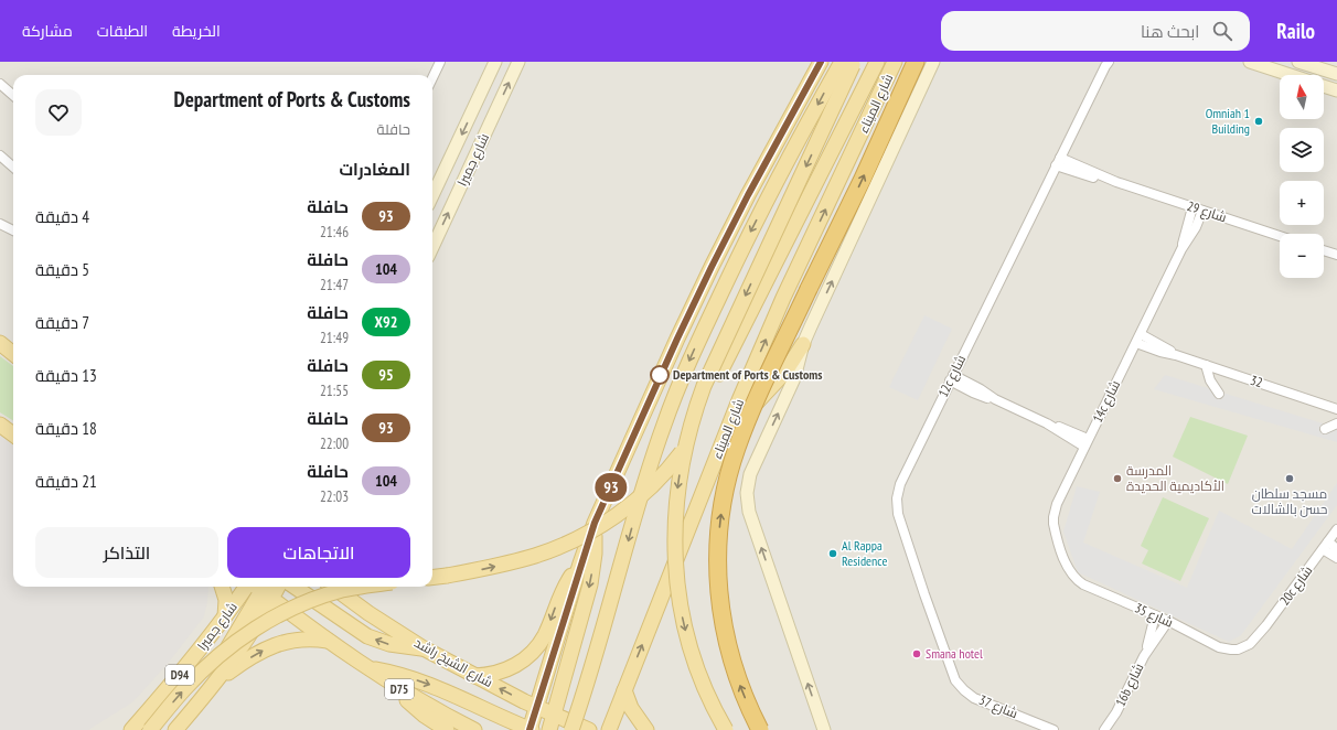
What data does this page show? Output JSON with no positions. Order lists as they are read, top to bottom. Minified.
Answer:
{"streets":{"main road":["شارع الميناء","شارع جميرا","شارع الشيخ راشد","D94","D75"],"street":["شارع 29","12c شارع","32","14c شارع","20c شارع","شارع 35","16b شارع","شارع 37"]},"crossings":[["شارع 29","12c شارع"],["شارع 29","14c شارع"],["12c شارع","شارع 37"],["32","14c شارع"],["14c شارع","شارع 35"],["20c شارع","شارع 35"],["شارع 35","16b شارع"]],"places":["Omniah 1 Building","Department of Ports & Customs","المدرسة الأكاديمية الحديدة","مسجد سلطان حسن بالشالات","Al Rappa Residence","Smana hotel"],"lines":["bus line 93"],"north":"top","page":{"header":"Railo","search":"ابحث هنا","nav":["الخريطة","الطبقات","مشاركة"],"on_map":"93","map_buttons":["+","−"],"heading":[["Department of Ports & Customs","حافلة"],"المغادرات"],"list":[{"mark":"93","name":"حافلة","note":"21:46","value":"4 دقيقة"},{"mark":"104","name":"حافلة","note":"21:47","value":"5 دقيقة"},{"mark":"X92","name":"حافلة","note":"21:49","value":"7 دقيقة"},{"mark":"95","name":"حافلة","note":"21:55","value":"13 دقيقة"},{"mark":"93","name":"حافلة","note":"22:00","value":"18 دقيقة"},{"mark":"104","name":"حافلة","note":"22:03","value":"21 دقيقة"}],"buttons":["الاتجاهات","التذاكر"]}}
